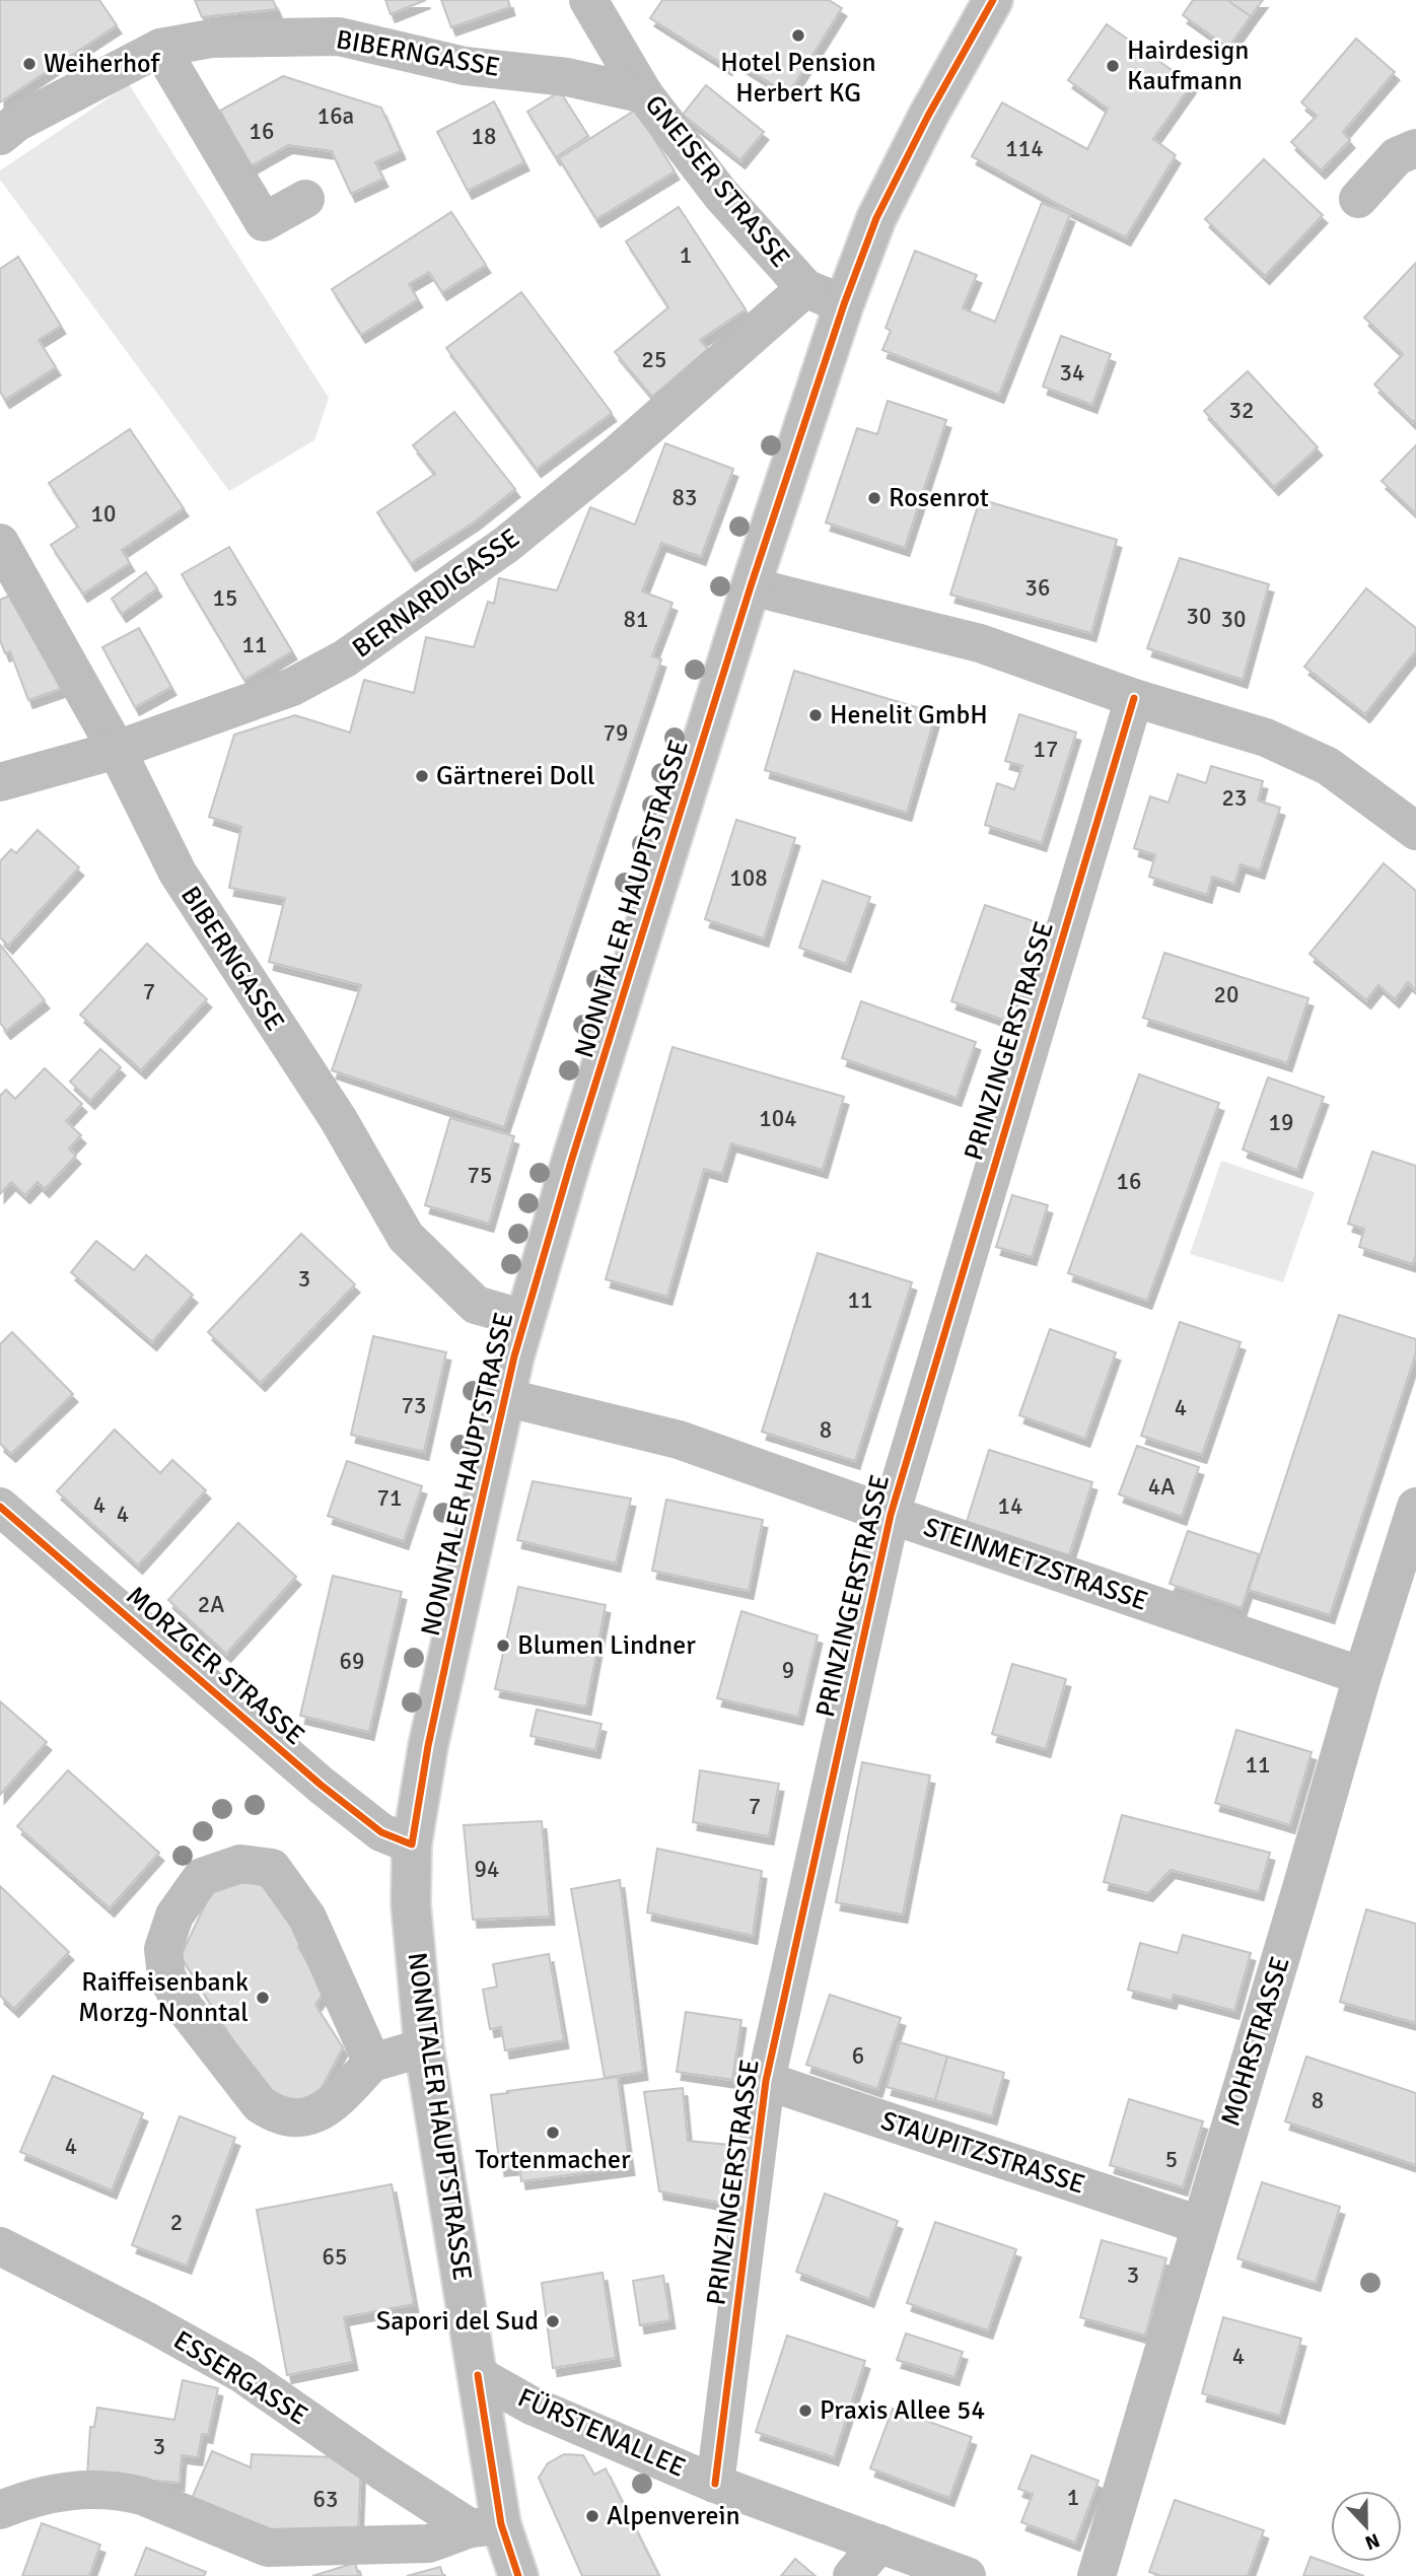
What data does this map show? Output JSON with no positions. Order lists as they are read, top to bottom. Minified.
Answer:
{"streets":{"street":["BIBERNGASSE","GNEISER STRASSE","BERNARDIGASSE","NONNTALER HAUPTSTRASSE","PRINZINGERSTRASSE","STEINMETZSTRASSE","MORZGER STRASSE","MOHRSTRASSE","STAUPITZSTRASSE","ESSERGASSE","FÜRSTENALLEE"]},"crossings":[["BIBERNGASSE","GNEISER STRASSE"],["BIBERNGASSE","BERNARDIGASSE"],["BIBERNGASSE","NONNTALER HAUPTSTRASSE"],["GNEISER STRASSE","BERNARDIGASSE"],["GNEISER STRASSE","NONNTALER HAUPTSTRASSE"],["NONNTALER HAUPTSTRASSE","STEINMETZSTRASSE"],["NONNTALER HAUPTSTRASSE","MORZGER STRASSE"],["NONNTALER HAUPTSTRASSE","ESSERGASSE"],["NONNTALER HAUPTSTRASSE","FÜRSTENALLEE"],["PRINZINGERSTRASSE","STEINMETZSTRASSE"],["PRINZINGERSTRASSE","STAUPITZSTRASSE"],["PRINZINGERSTRASSE","FÜRSTENALLEE"],["STEINMETZSTRASSE","MOHRSTRASSE"],["MOHRSTRASSE","STAUPITZSTRASSE"]],"places":["Hotel Pension Herbert KG","Weiherhof","Hairdesign Kaufmann","Rosenrot","Henelit GmbH","Gärtnerei Doll","Blumen Lindner","Raiffeisenbank Morzg-Nonntal","Tortenmacher","Sapori del Sud","Praxis Allee 54","Alpenverein"],"house_numbers":["16a","16","18","114","1","25","34","32","83","10","36","15","30","81","30","11","79","17","23","108","7","20","104","19","75","16","3","11","73","4","8","4A","71","4","14","4","2A","69","9","11","7","94","6","8","4","5","2","65","3","4","3","1","63"],"north":"bottom"}
